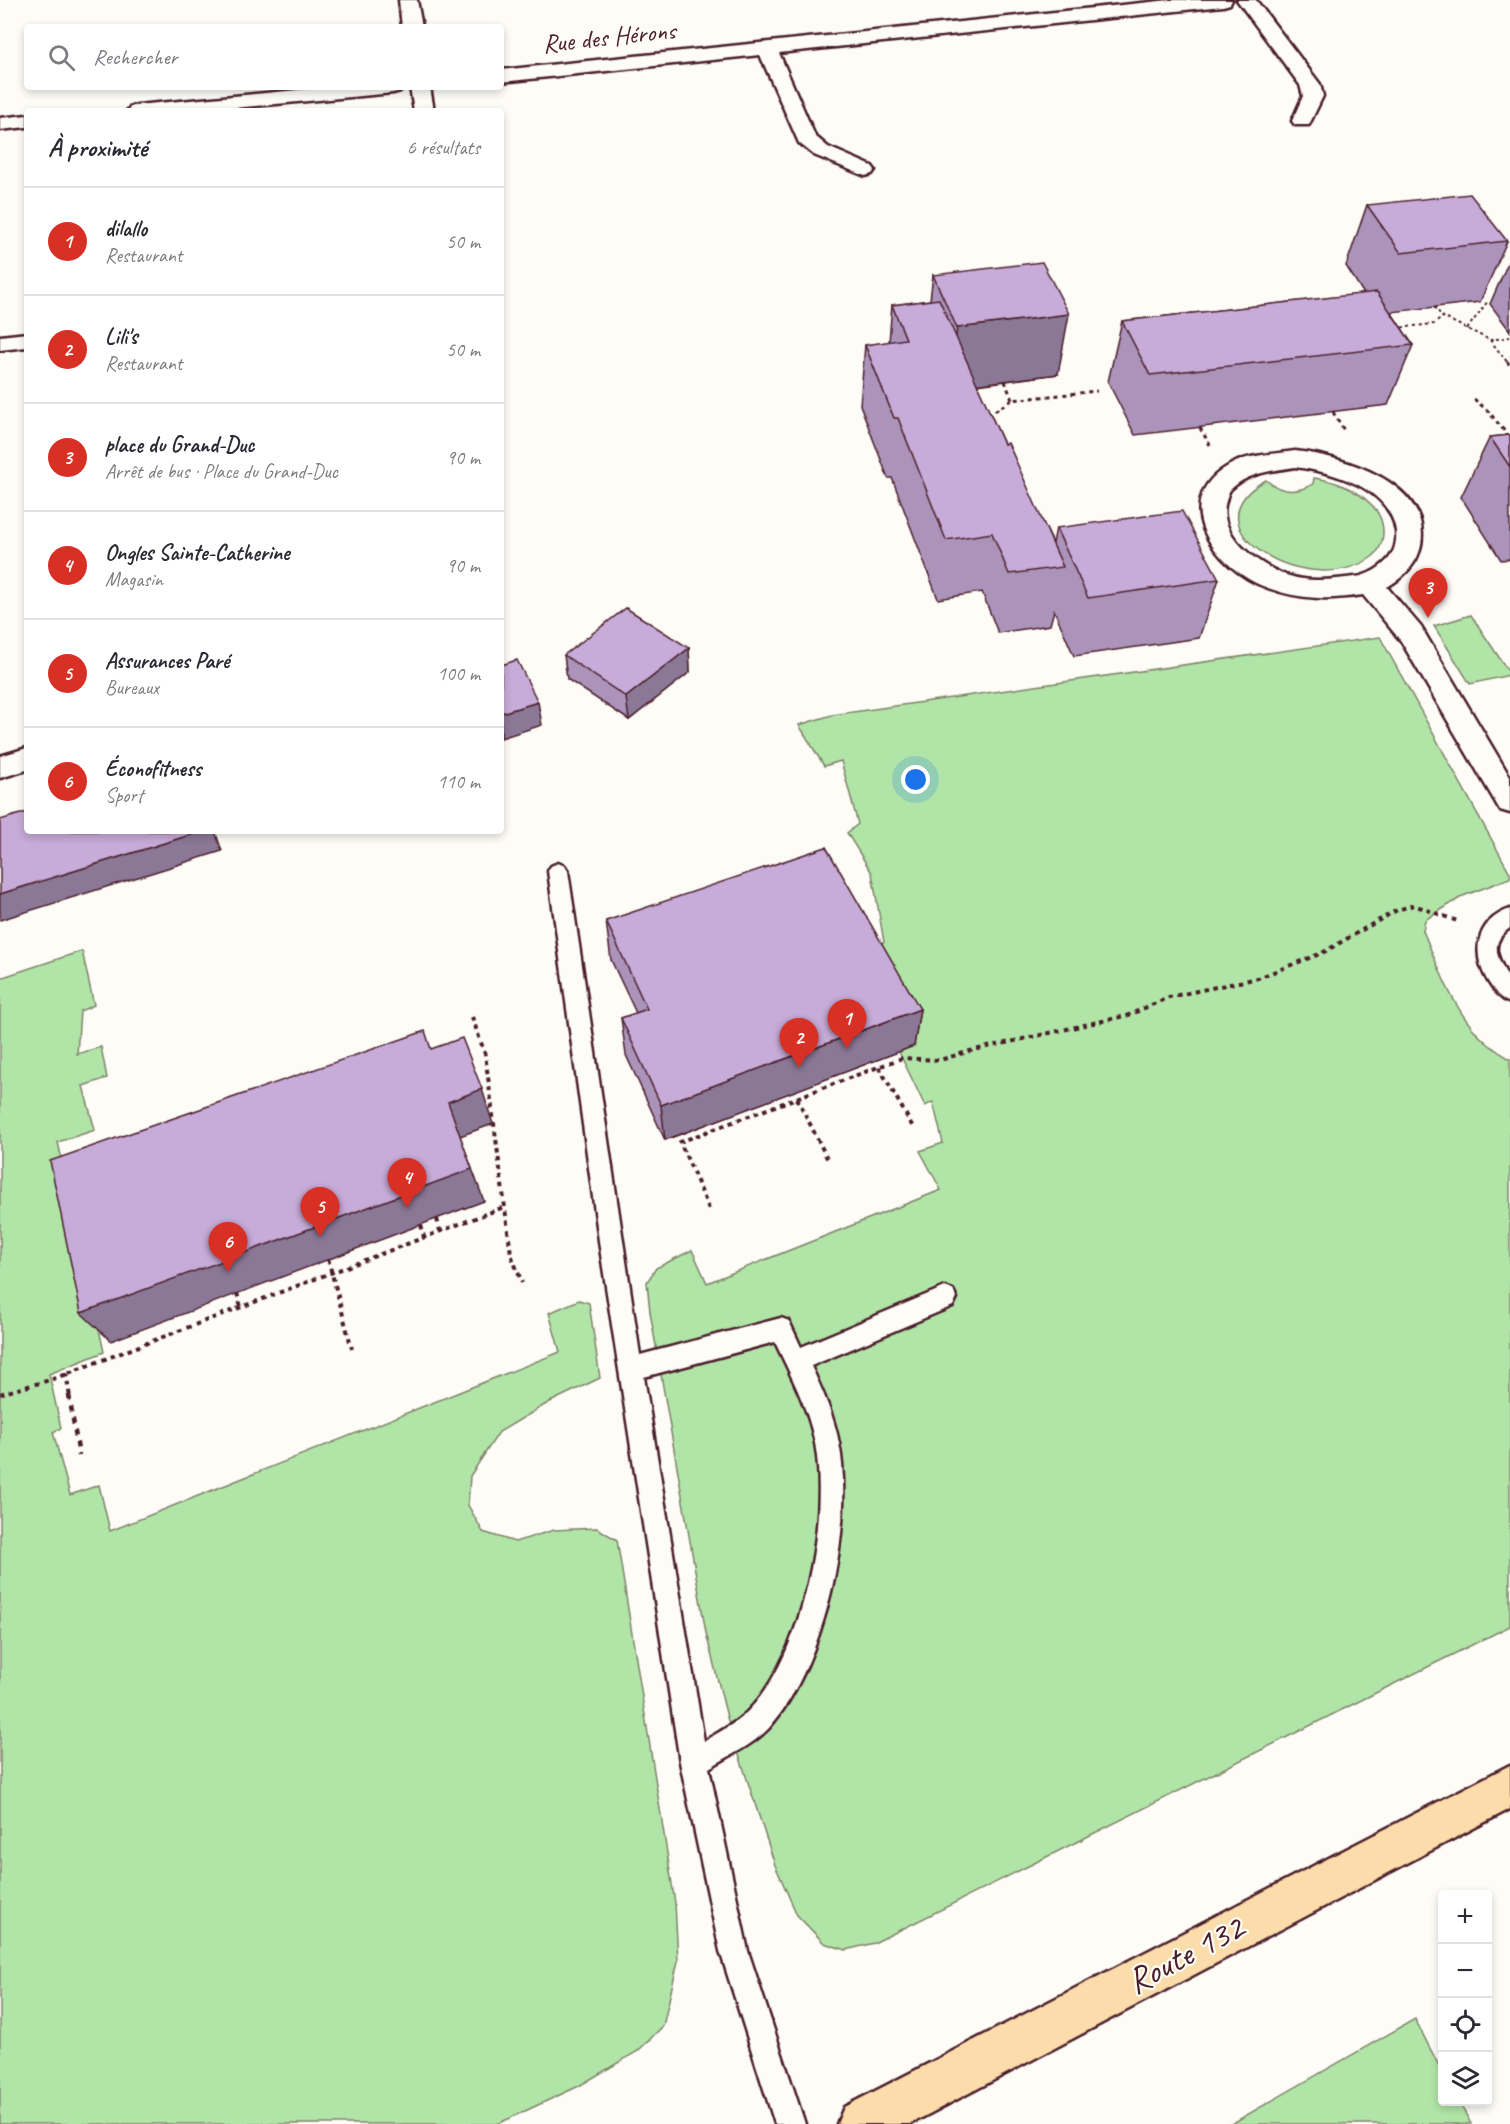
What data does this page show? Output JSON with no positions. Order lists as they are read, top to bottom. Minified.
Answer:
{"streets":{"highway":["Route 132"],"street":["Rue des Hérons"]},"page":{"search":"Rechercher","heading":["À proximité","6 résultats"],"list":[{"mark":"1","name":"dilallo","note":"Restaurant","value":"50 m"},{"mark":"2","name":"Lili's","note":"Restaurant","value":"50 m"},{"mark":"3","name":"place du Grand-Duc","note":"Arrêt de bus · Place du Grand-Duc","value":"90 m"},{"mark":"4","name":"Ongles Sainte-Catherine","note":"Magasin","value":"90 m"},{"mark":"5","name":"Assurances Paré","note":"Bureaux","value":"100 m"},{"mark":"6","name":"Éconofitness","note":"Sport","value":"110 m"}],"pins":["3","1","2","4","5","6"],"map_buttons":["+","−"]}}
